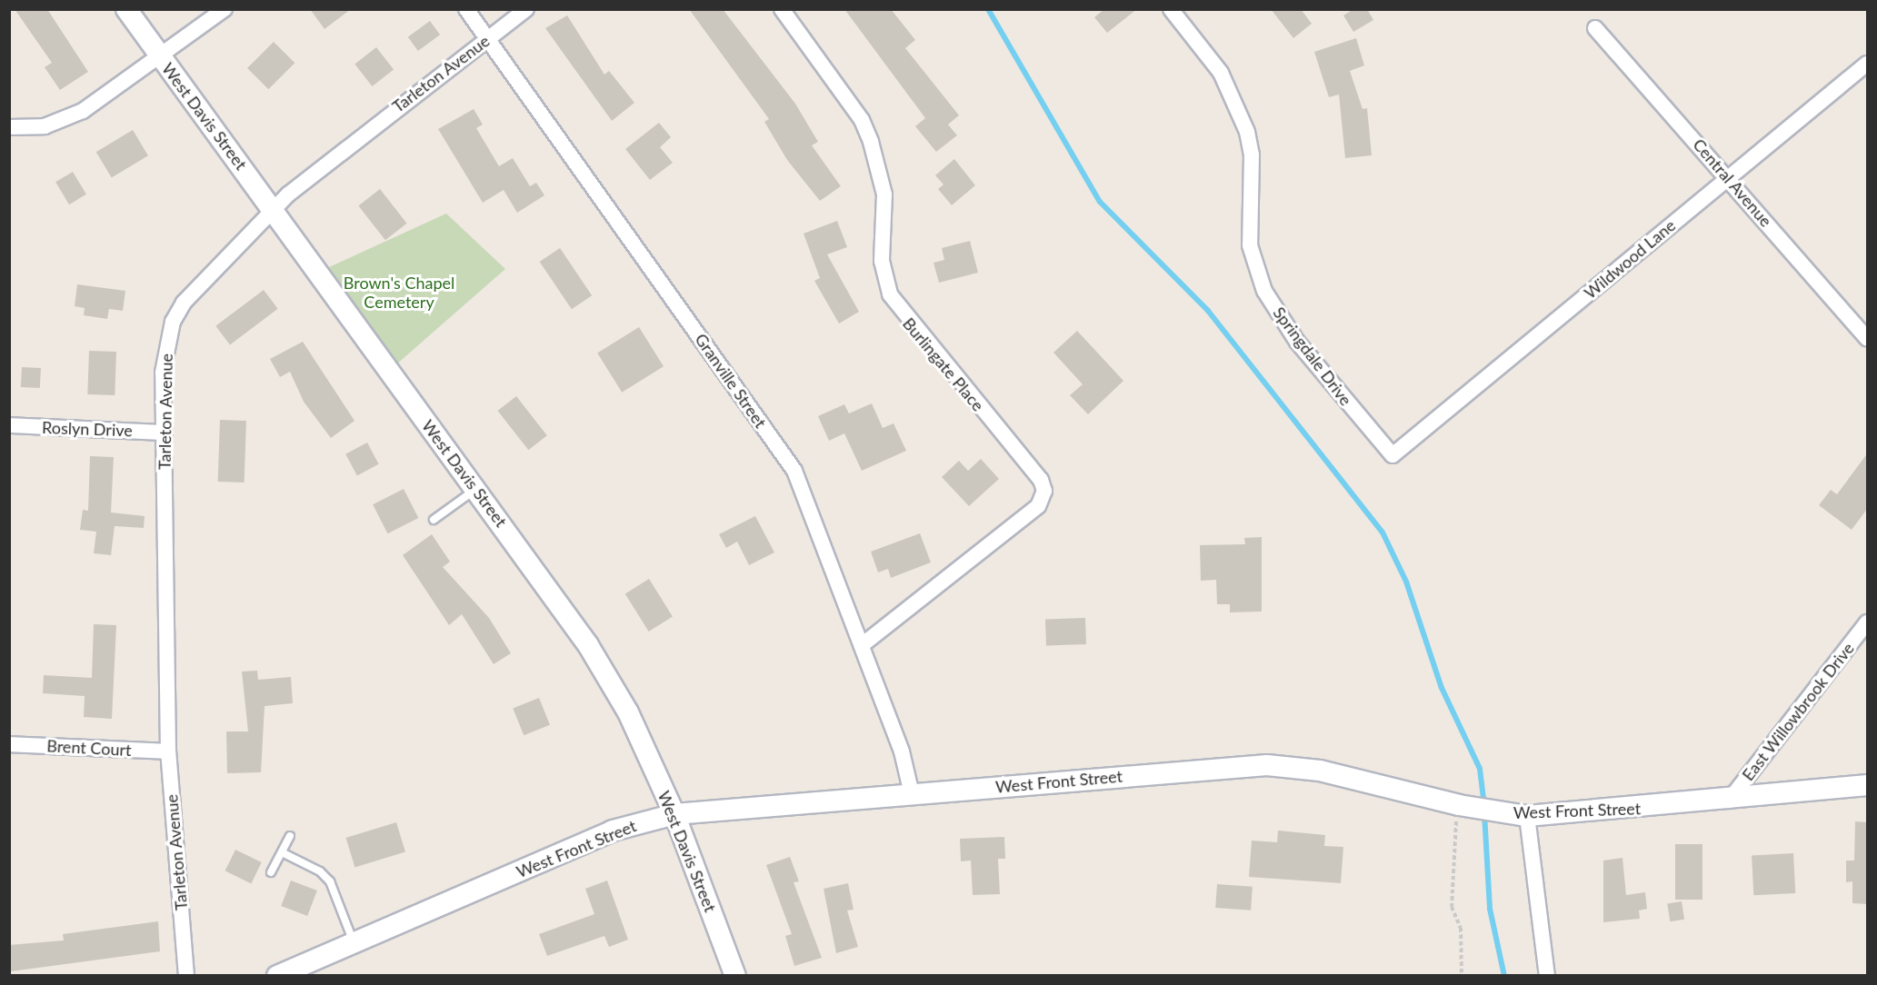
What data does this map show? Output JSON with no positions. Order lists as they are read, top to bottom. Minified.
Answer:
{"streets":{"street":["Tarleton Avenue","West Davis Street","Central Avenue","Wildwood Lane","Springdale Drive","Burlingate Place","Granville Street","Roslyn Drive","East Willowbrook Drive","Brent Court","West Front Street"]},"crossings":[["Tarleton Avenue","West Davis Street"],["Tarleton Avenue","Granville Street"],["Tarleton Avenue","Roslyn Drive"],["Tarleton Avenue","Brent Court"],["West Davis Street","West Front Street"],["Central Avenue","Wildwood Lane"],["Wildwood Lane","Springdale Drive"],["Burlingate Place","Granville Street"],["Granville Street","West Front Street"],["East Willowbrook Drive","West Front Street"]],"parks":["Brown's Chapel Cemetery"]}
